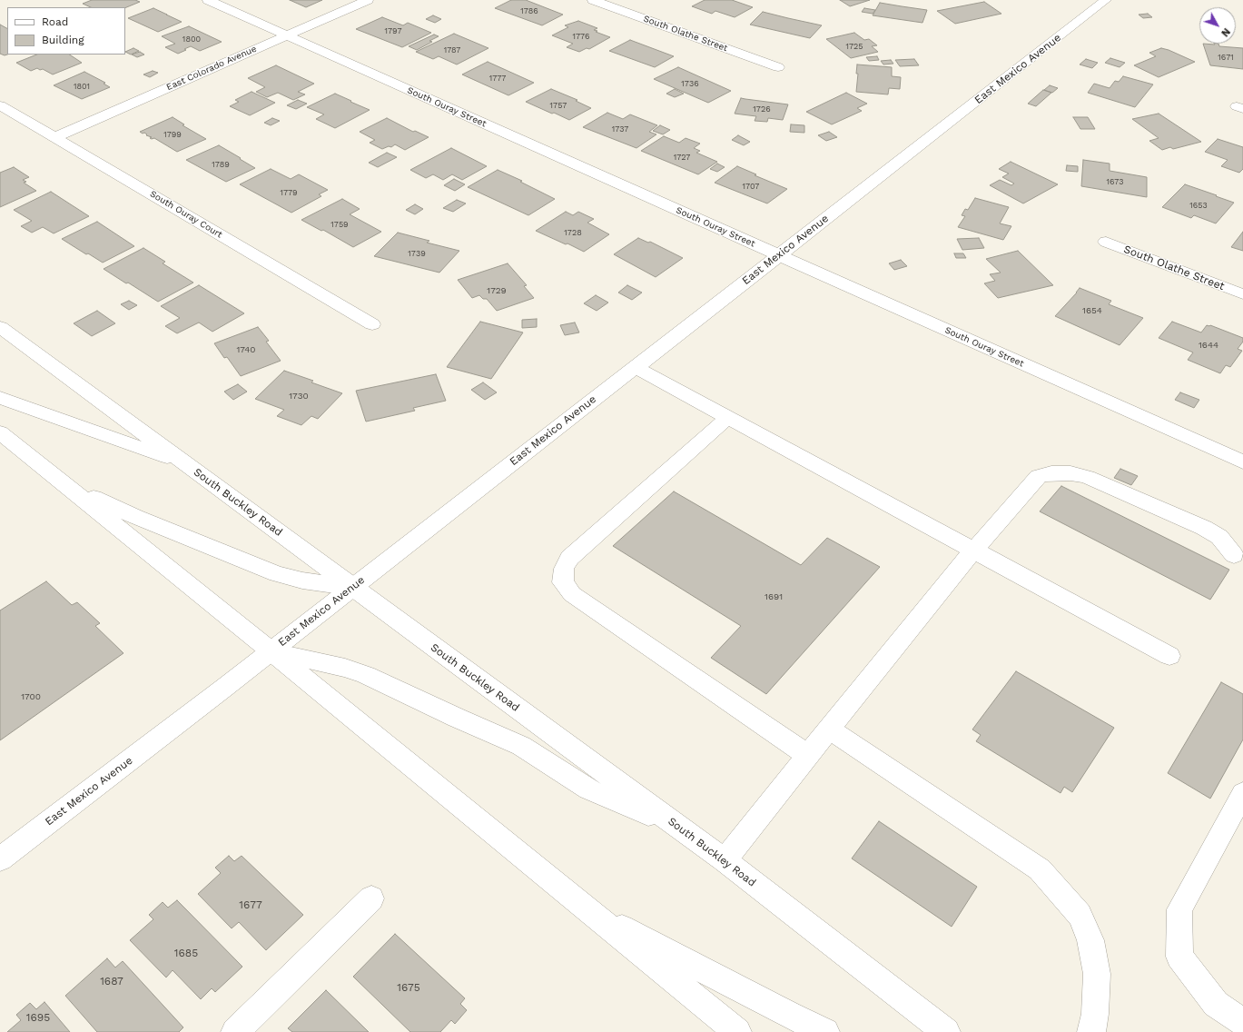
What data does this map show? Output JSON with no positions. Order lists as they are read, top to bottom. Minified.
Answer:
{"streets":{"street":["South Olathe Street","East Colorado Avenue","East Mexico Avenue","South Ouray Street","South Ouray Court","South Buckley Road"]},"crossings":[["East Colorado Avenue","South Ouray Street"],["East Colorado Avenue","South Ouray Court"],["East Mexico Avenue","South Ouray Street"],["East Mexico Avenue","South Buckley Road"]],"house_numbers":["1786","1797","1776","1800","1725","1787","1671","1777","1736","1801","1757","1726","1737","1799","1727","1789","1673","1707","1779","1653","1759","1728","1739","1729","1654","1644","1740","1730","1691","1700","1677","1685","1687","1675","1695"],"legend":["Road","Building"],"north":"bottom right"}
